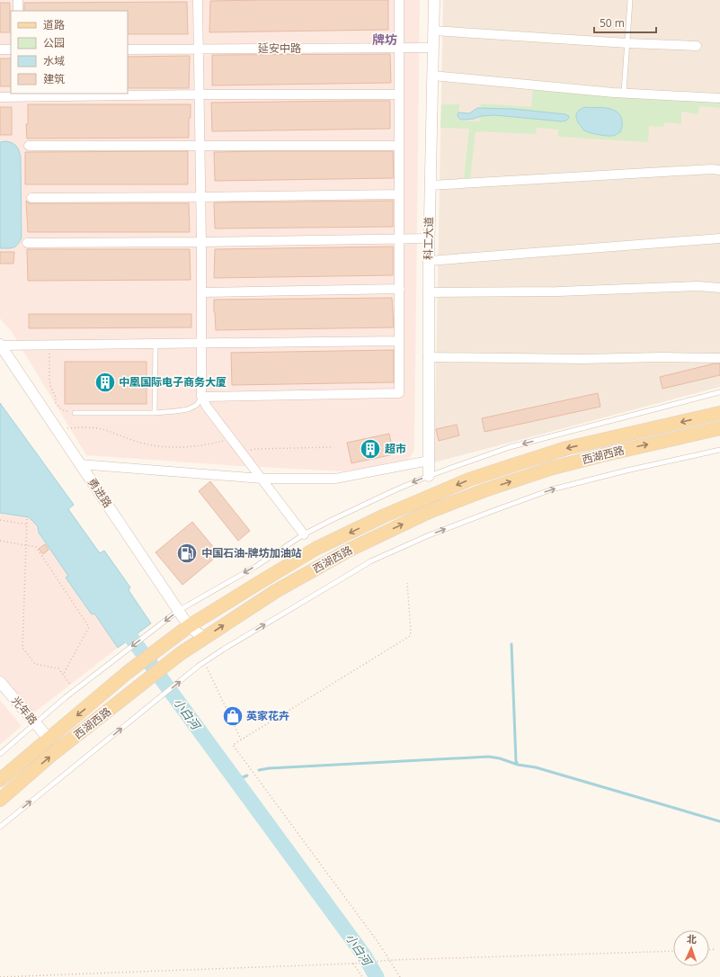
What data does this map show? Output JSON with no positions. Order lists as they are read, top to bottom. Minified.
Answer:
{"streets":{"main road":["西湖西路"],"street":["延安中路","科工大道","勇进路","光年路"]},"crossings":[["延安中路","科工大道"],["西湖西路","勇进路"],["西湖西路","光年路"]],"districts":["牌坊"],"water":["小白河"],"places":{"building":["中凰国际电子商务大厦","超市"],"fuel station":["中国石油-牌坊加油站"],"shop":["英家花卉"]},"legend":["道路","公园","水域","建筑"],"scale_bar":"50 m","north":"top"}
